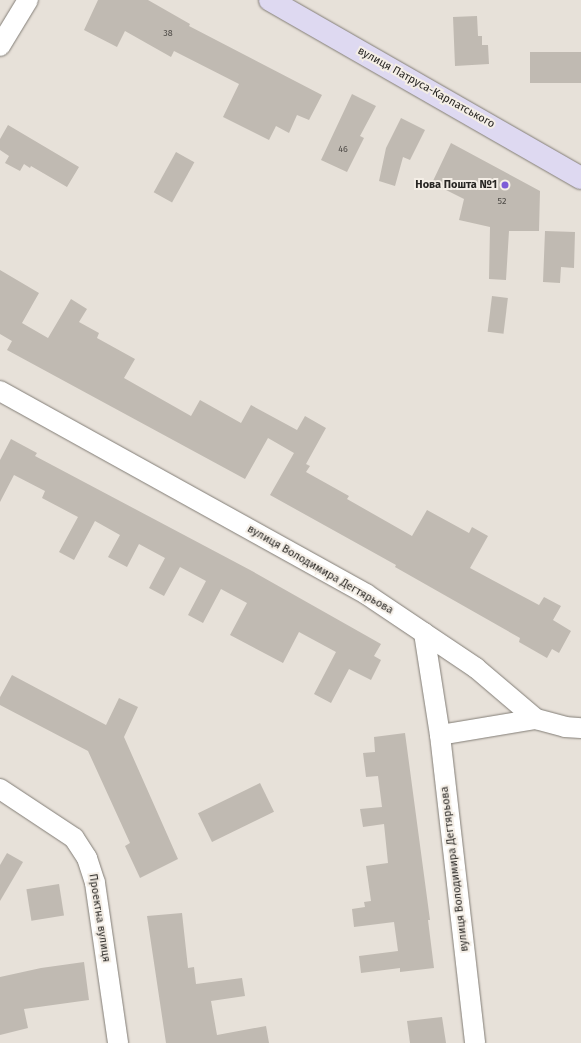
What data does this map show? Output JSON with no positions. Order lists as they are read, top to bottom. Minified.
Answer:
{"streets":{"main road":["вулиця Патруса-Карпатського"],"street":["вулиця Володимира Дегтярьова","Проектна вулиця"]},"places":["Нова Пошта №1"],"house_numbers":["38","46","52"]}
